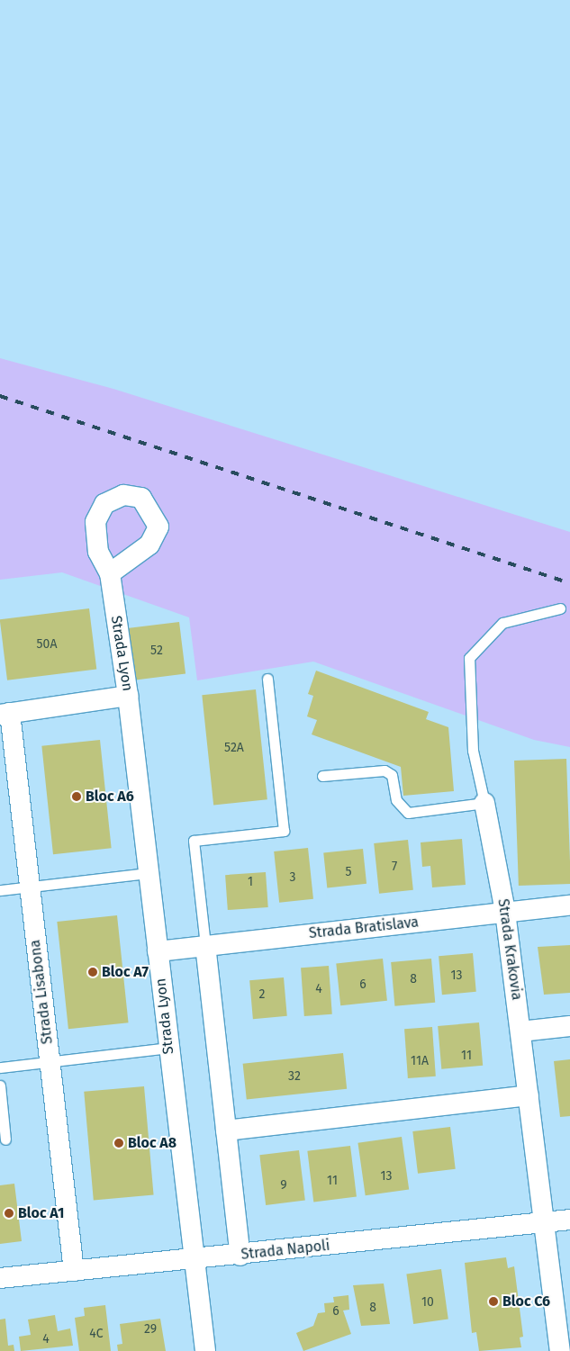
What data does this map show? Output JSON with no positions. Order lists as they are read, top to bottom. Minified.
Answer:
{"streets":{"street":["Strada Lyon","Strada Bratislava","Strada Krakovia","Strada Lisabona","Strada Napoli"]},"crossings":[["Strada Lyon","Strada Bratislava"],["Strada Lyon","Strada Napoli"],["Strada Bratislava","Strada Krakovia"],["Strada Krakovia","Strada Napoli"],["Strada Lisabona","Strada Napoli"]],"places":["Bloc A6","Bloc A7","Bloc A8","Bloc A1","Bloc C6"],"house_numbers":["50A","52","52A","7","5","3","1","13","8","6","4","2","11","11A","32","13","11","9","10","8","6","29","4C","4"]}
